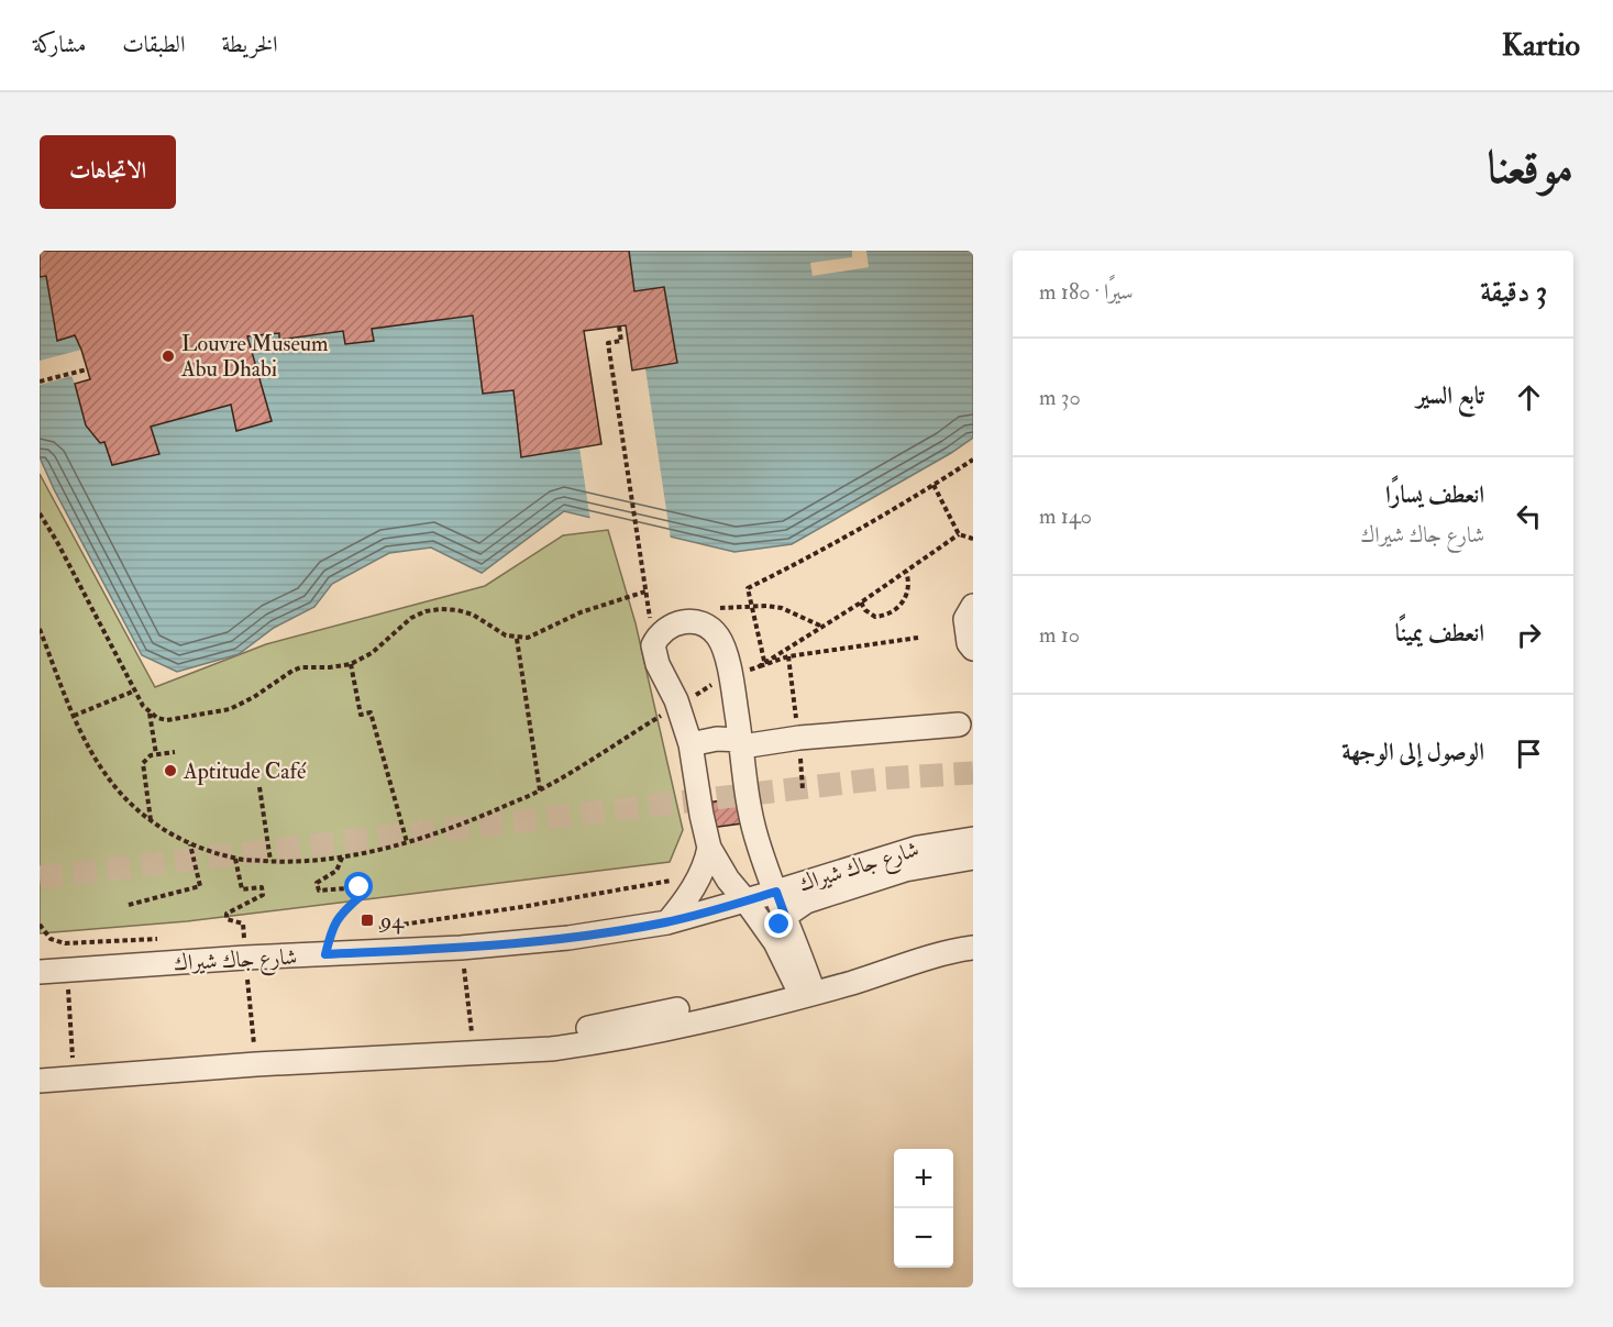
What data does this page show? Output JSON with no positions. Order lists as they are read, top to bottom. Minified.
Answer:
{"streets":{"street":["شارع جاك شيراك"]},"places":{"other":["Louvre Museum Abu Dhabi","Aptitude Café"],"transit":["94"]},"page":{"header":"Kartio","nav":["الخريطة","الطبقات","مشاركة"],"title":"موقعنا","buttons":"الاتجاهات","heading":["3 دقيقة","سيرًا · 180 m"],"list":[["تابع السير","30 m"],["انعطف يسارًا","شارع جاك شيراك","140 m"],["انعطف يمينًا","10 m"],"الوصول إلى الوجهة"],"map_buttons":["+","−"]}}
